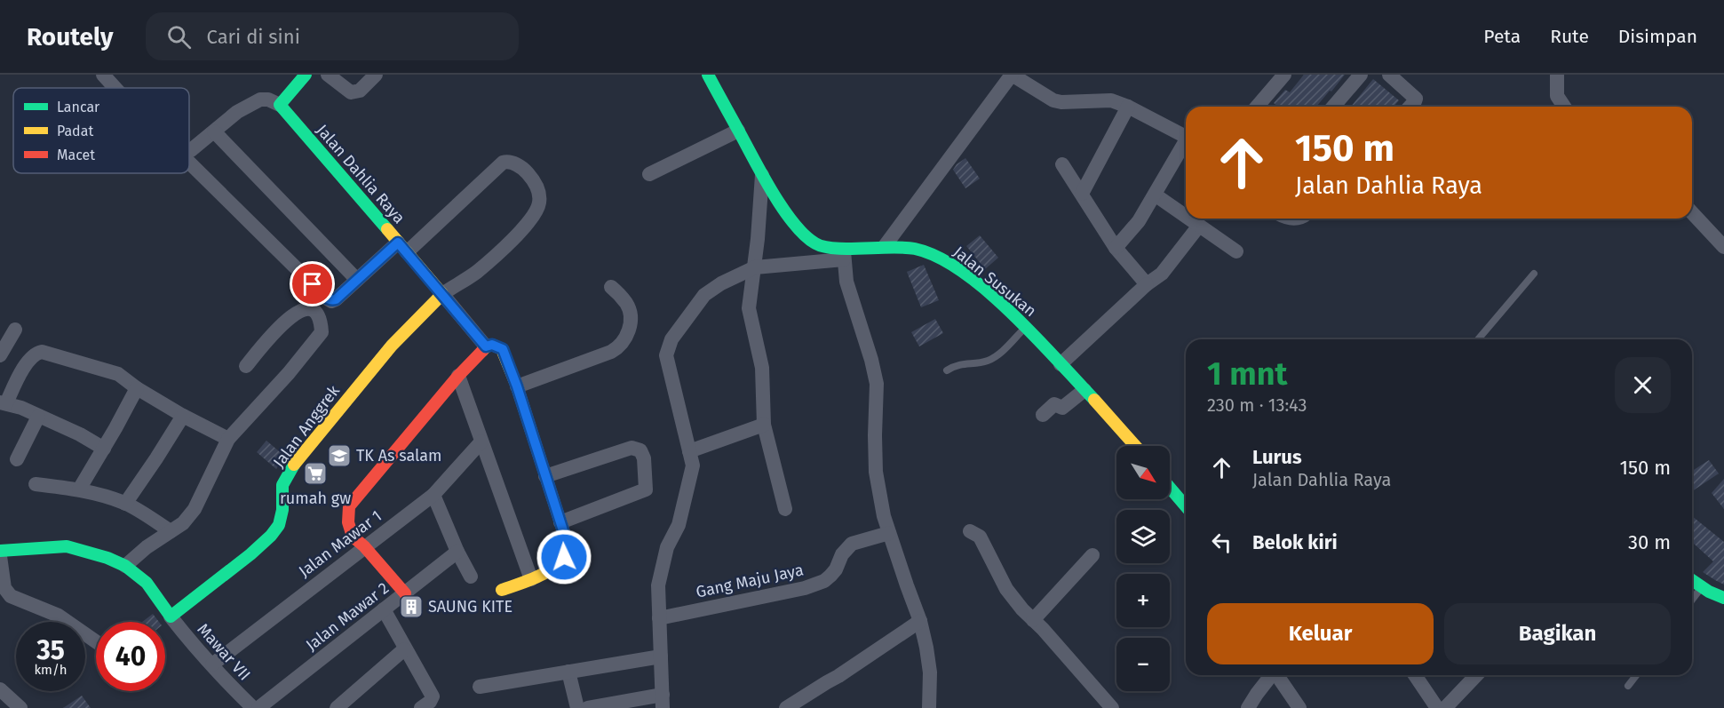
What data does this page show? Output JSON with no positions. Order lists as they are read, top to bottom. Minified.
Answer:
{"streets":{"street":["Jalan Dahlia Raya","Jalan Susukan","Jalan Anggrek","Jalan Mawar 1","Gang Maju Jaya","Jalan Mawar 2","Mawar VII"]},"crossings":[["Jalan Dahlia Raya","Jalan Anggrek"],["Jalan Anggrek","Mawar VII"],["Jalan Mawar 1","Mawar VII"]],"places":{"school or university":["TK As salam"],"supermarket":["rumah gw"],"building":["SAUNG KITE"]},"legend":["Lancar","Padat","Macet"],"north":"bottom right","page":{"header":"Routely","search":"Cari di sini","nav":["Peta","Rute","Disimpan"],"turn":["150 m","Jalan Dahlia Raya"],"heading":["1 mnt","230 m · 13:43"],"list":[{"name":"Lurus","note":"Jalan Dahlia Raya","value":"150 m"},{"name":"Belok kiri","value":"30 m"}],"map_buttons":["+","−"],"buttons":["Keluar","Bagikan"],"speed":"35 km/h","limit":"40"}}
